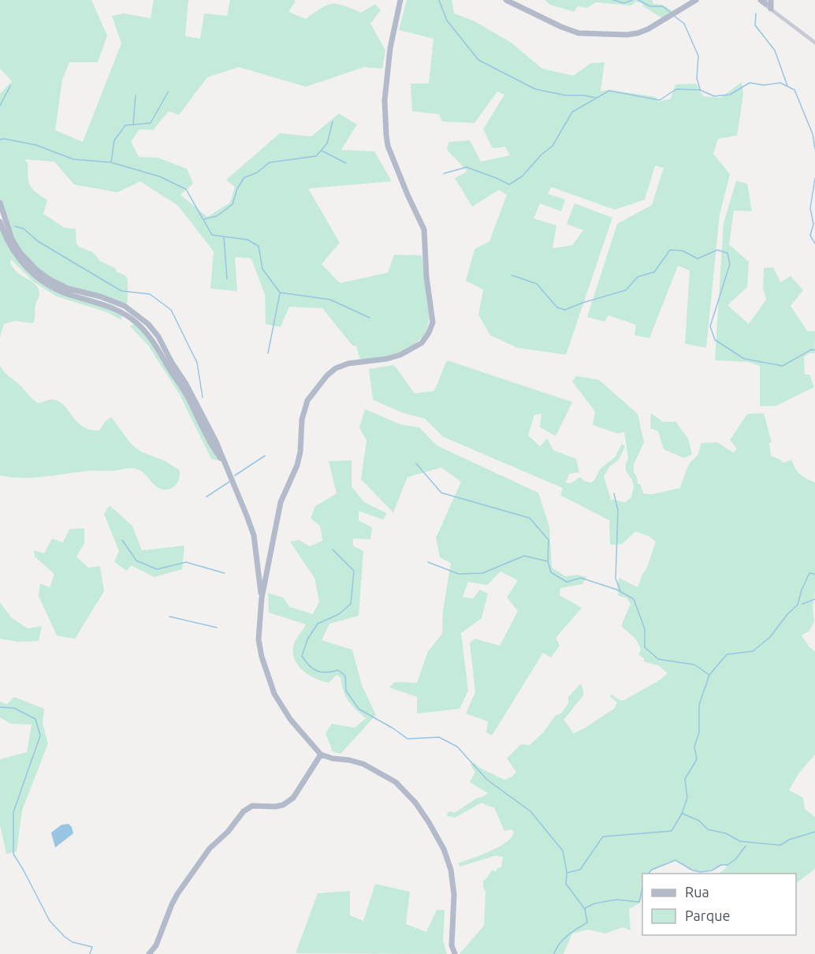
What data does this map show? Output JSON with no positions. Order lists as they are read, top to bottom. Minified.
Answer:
{"legend":["Rua","Parque"]}
